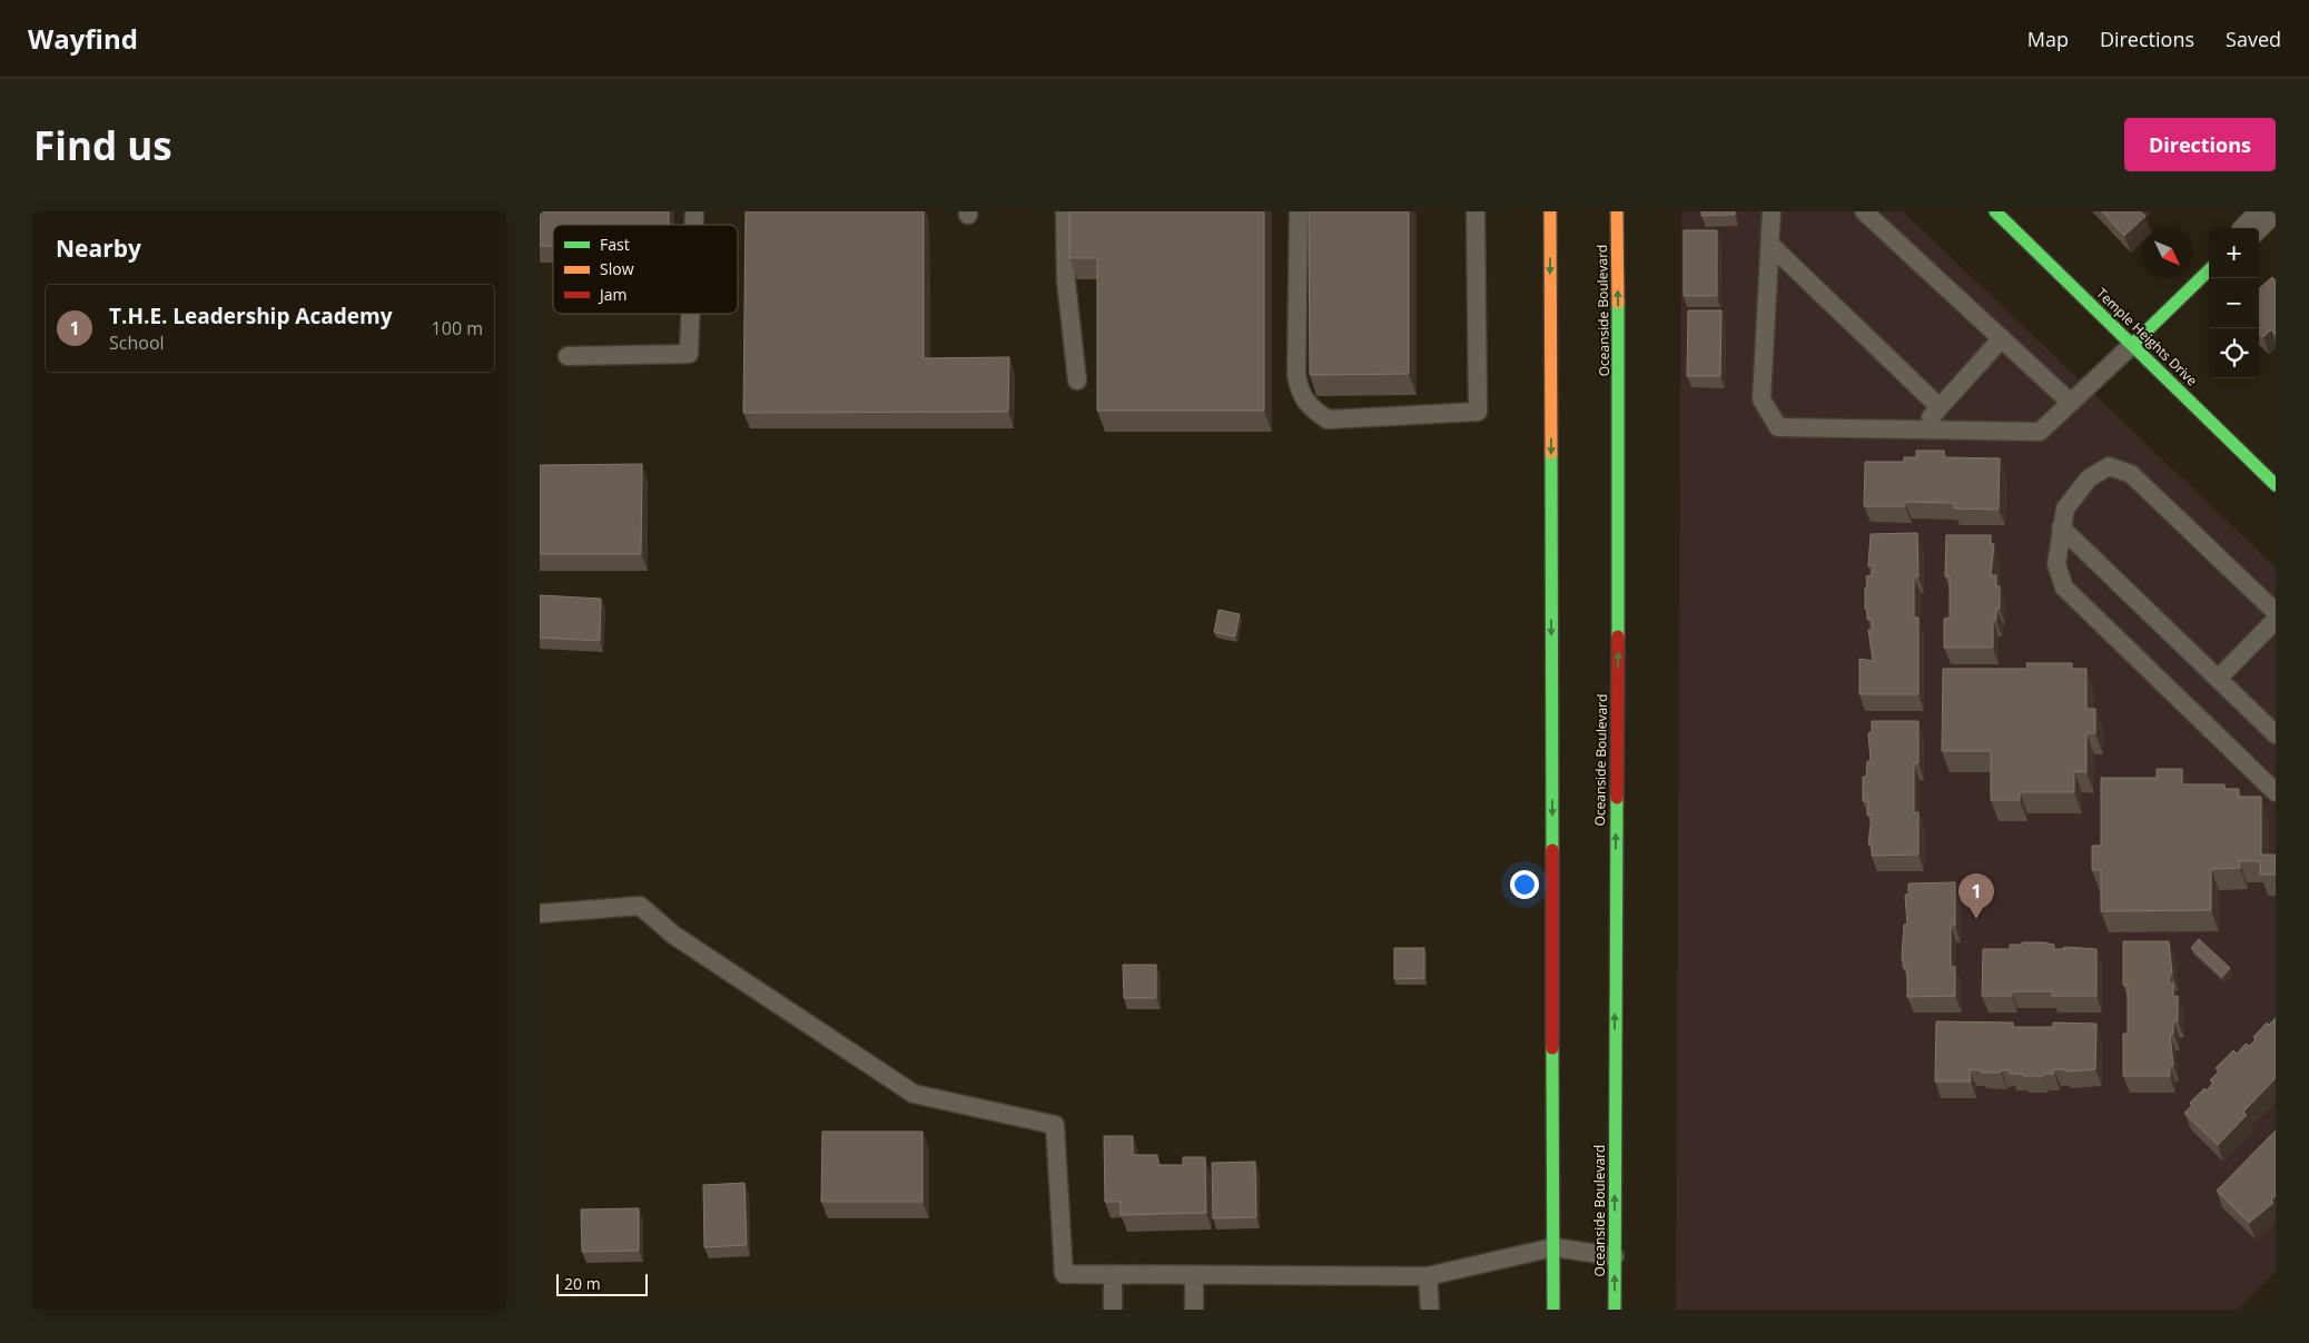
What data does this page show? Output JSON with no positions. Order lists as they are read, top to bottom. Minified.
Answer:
{"streets":{"main road":["Oceanside Boulevard","Temple Heights Drive"]},"legend":["Fast","Slow","Jam"],"scale_bar":"20 m","north":"bottom right","page":{"header":"Wayfind","nav":["Map","Directions","Saved"],"buttons":"Directions","title":"Find us","heading":"Nearby","map_buttons":["+","−"],"list":[{"mark":"1","name":"T.H.E. Leadership Academy","note":"School","value":"100 m"}],"pins":"1","scale":"20 m"}}
